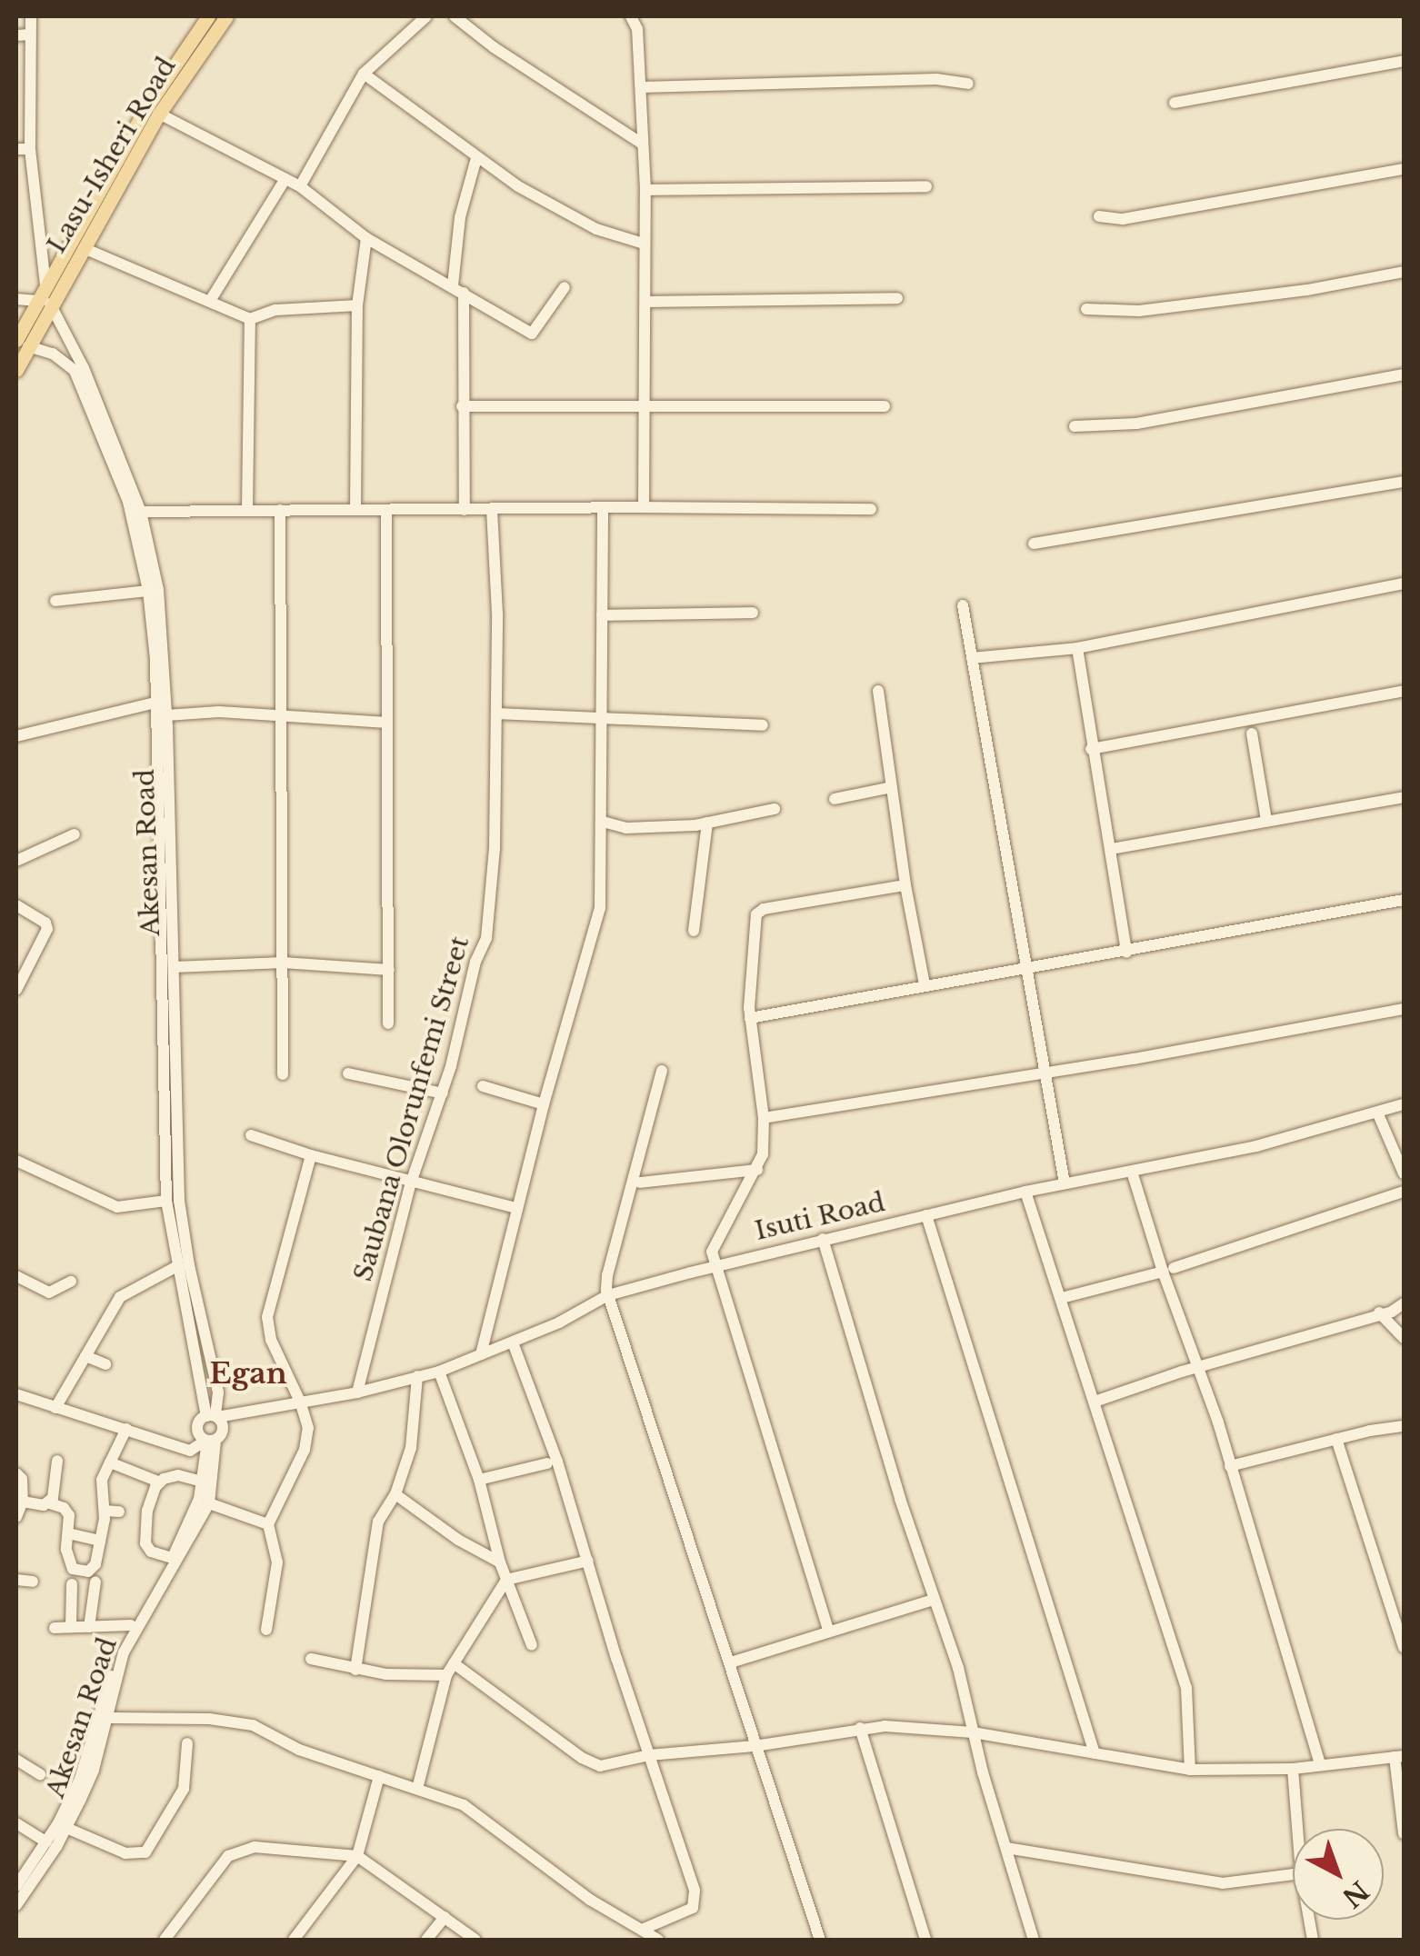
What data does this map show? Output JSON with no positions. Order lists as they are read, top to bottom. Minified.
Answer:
{"streets":{"main road":["Lasu-Isheri Road"],"street":["Akesan Road","Saubana Olorunfemi Street","Isuti Road"]},"crossings":[["Lasu-Isheri Road","Akesan Road"],["Akesan Road","Isuti Road"],["Saubana Olorunfemi Street","Isuti Road"]],"districts":["Egan"],"north":"bottom right"}
